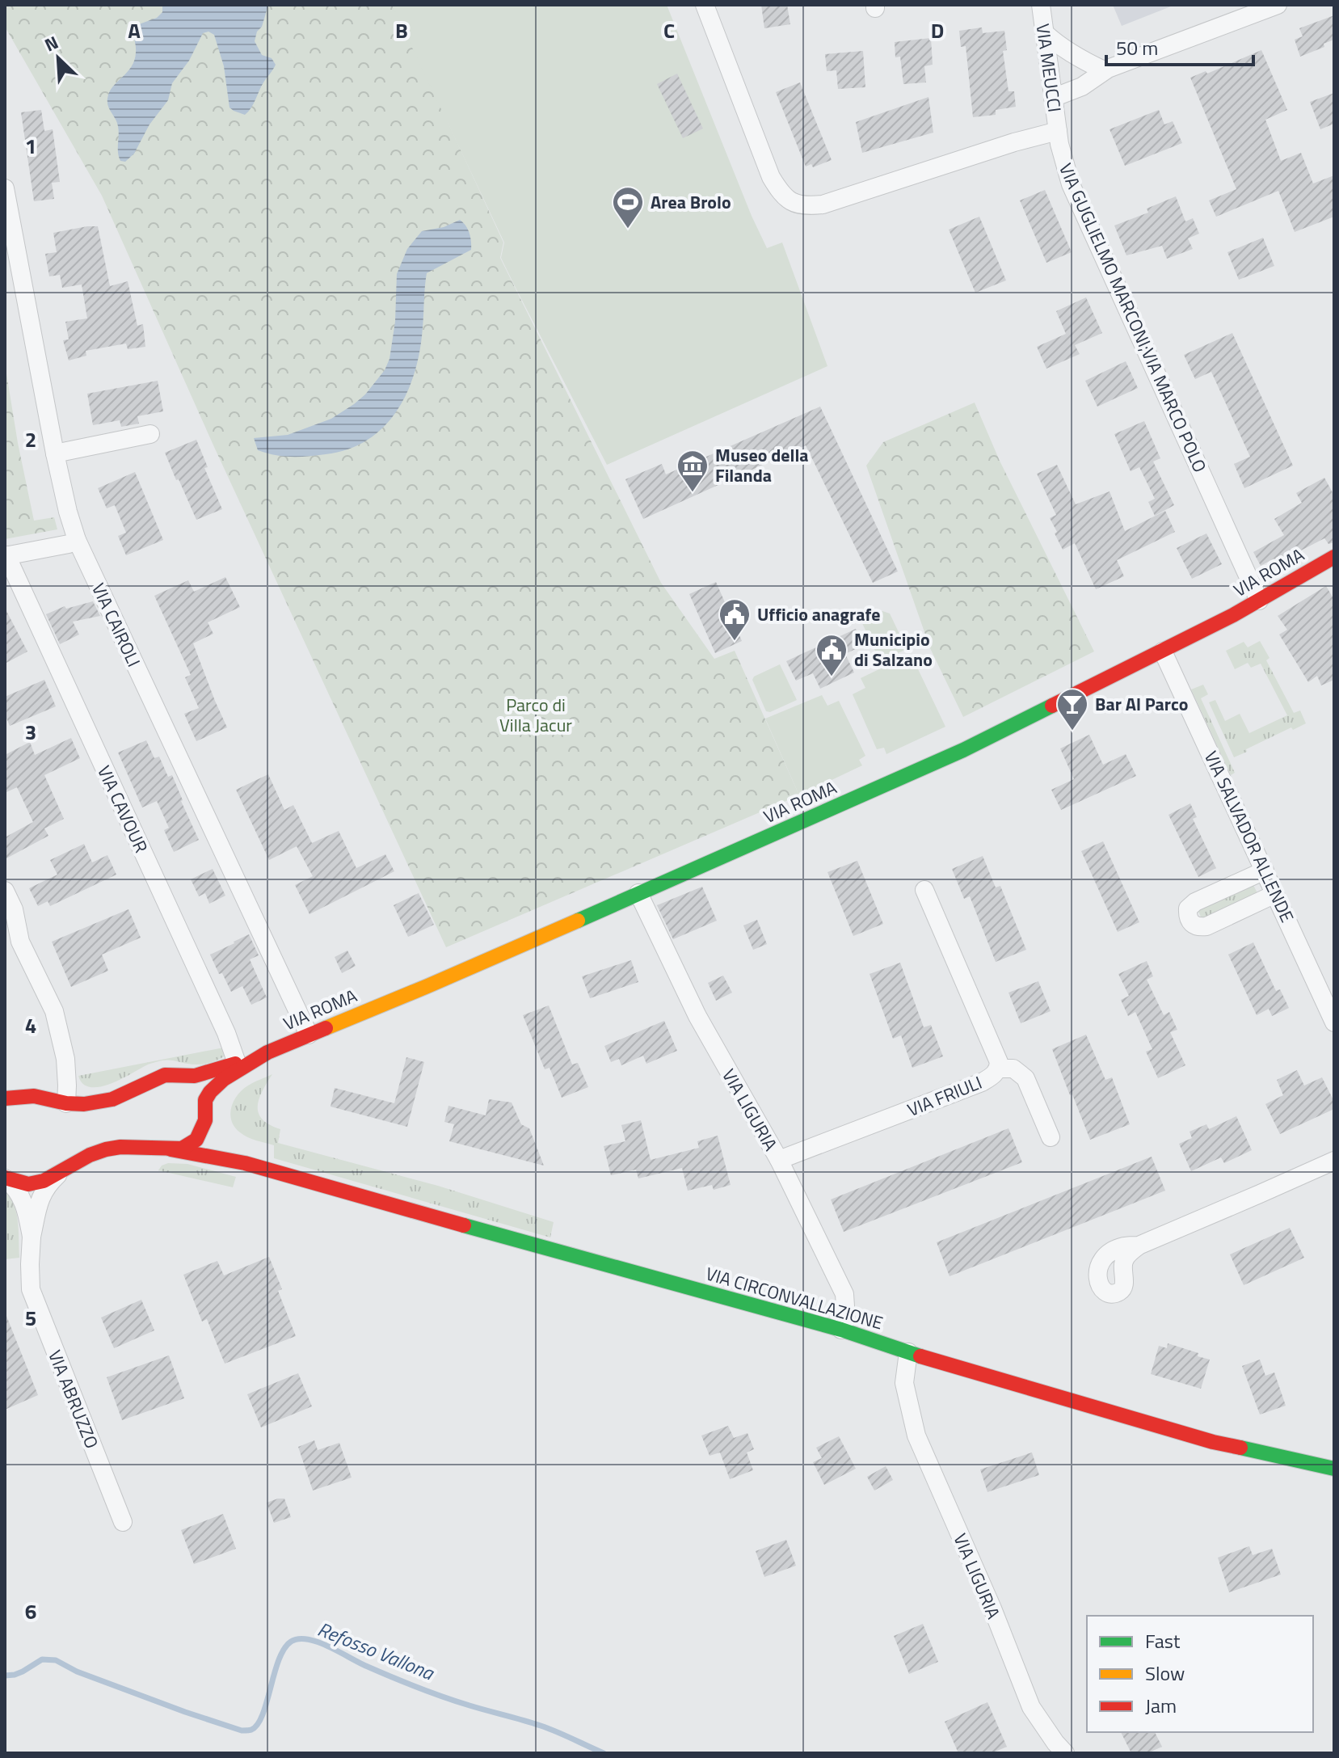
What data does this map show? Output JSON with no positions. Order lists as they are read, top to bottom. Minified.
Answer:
{"streets":{"main road":["VIA ROMA","VIA CIRCONVALLAZIONE"],"street":["VIA MEUCCI","VIA GUGLIELMO MARCONI;VIA MARCO POLO","VIA CAIROLI","VIA CAVOUR","VIA SALVADOR ALLENDE","VIA FRIULI","VIA LIGURIA","VIA ABRUZZO"]},"crossings":[["VIA MEUCCI","VIA GUGLIELMO MARCONI;VIA MARCO POLO"],["VIA GUGLIELMO MARCONI;VIA MARCO POLO","VIA ROMA"],["VIA ROMA","VIA CAIROLI"],["VIA ROMA","VIA CAVOUR"],["VIA ROMA","VIA SALVADOR ALLENDE"],["VIA ROMA","VIA LIGURIA"],["VIA ROMA","VIA CIRCONVALLAZIONE"],["VIA ROMA","VIA ABRUZZO"],["VIA FRIULI","VIA LIGURIA"],["VIA LIGURIA","VIA CIRCONVALLAZIONE"]],"water":["Refosso Vallona"],"parks":["Parco di Villa Jacur"],"places":{"sports":["Area Brolo"],"museum":["Museo della Filanda"],"public building":["Ufficio anagrafe","Municipio di Salzano"],"bar":["Bar Al Parco"]},"legend":["Fast","Slow","Jam"],"scale_bar":"50 m","north":"top left","grid":{"columns":["A","B","C","D"],"rows":["1","2","3","4","5","6"]}}
